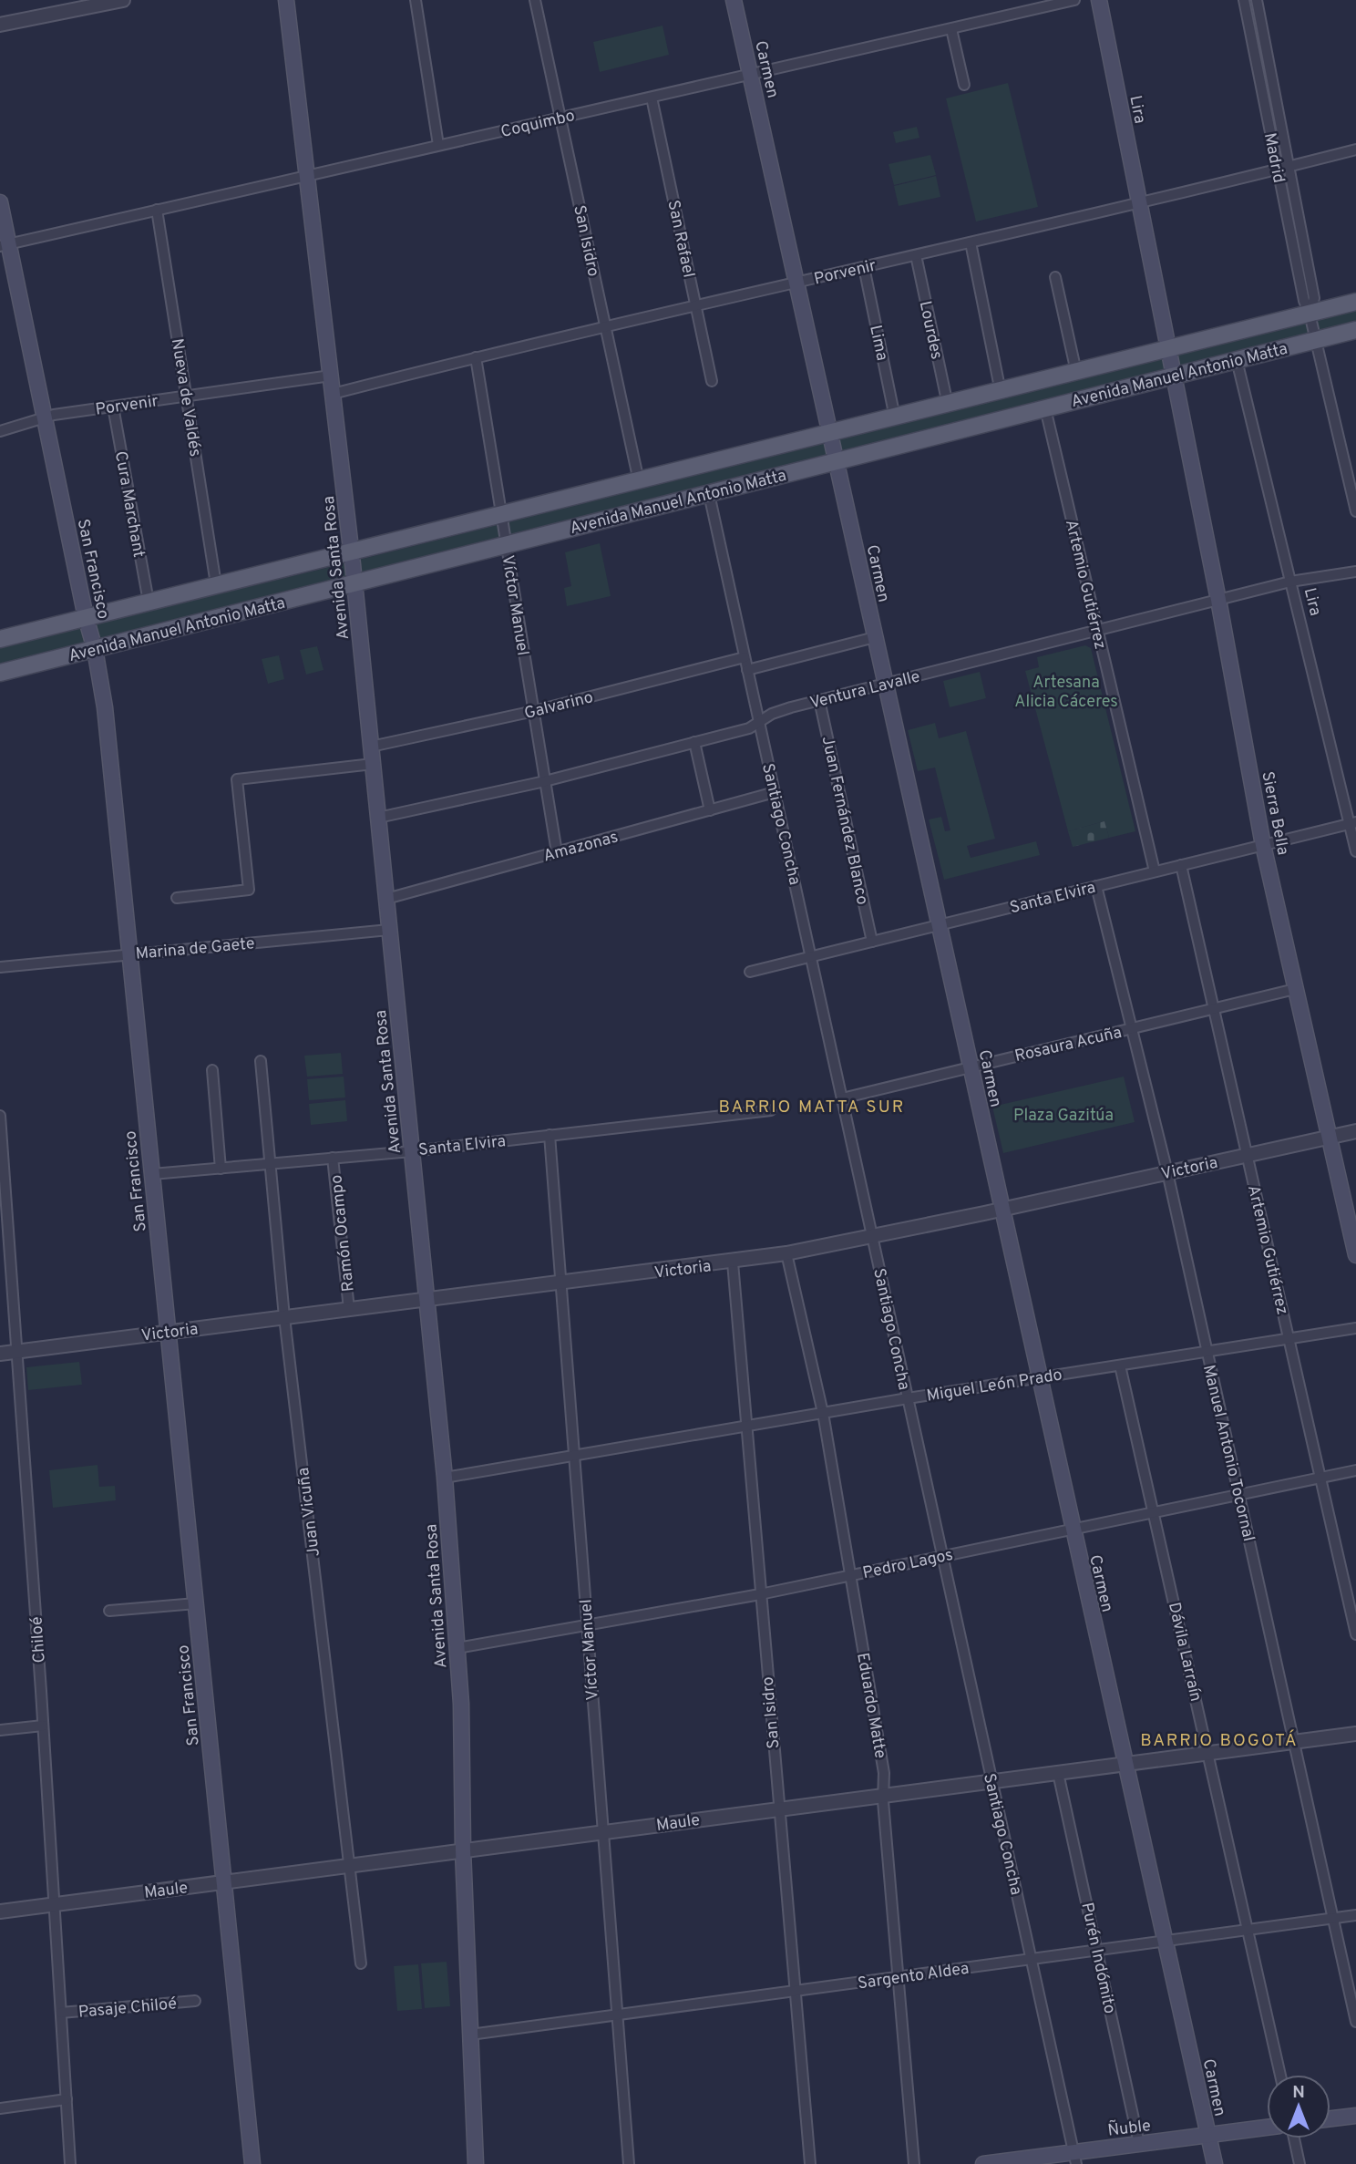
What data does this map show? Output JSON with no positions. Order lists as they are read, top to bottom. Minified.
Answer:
{"streets":{"main road":["Carmen","Lira","Avenida Manuel Antonio Matta","Avenida Santa Rosa","San Francisco","Sierra Bella","Ñuble"],"street":["Coquimbo","Madrid","San Rafael","San Isidro","Porvenir","Lourdes","Lima","Nueva de Valdés","Cura Marchant","Artemio Gutiérrez","Víctor Manuel","Ventura Lavalle","Galvarino","Juan Fernández Blanco","Santiago Concha","Amazonas","Santa Elvira","Marina de Gaete","Rosaura Acuña","Victoria","Ramón Ocampo","Miguel León Prado","Manuel Antonio Tocornal","Juan Vicuña","Pedro Lagos","Chiloé","Dávila Larraín","Eduardo Matte","Maule","Purén Indómito","Sargento Aldea","Pasaje Chiloé"]},"crossings":[["Carmen","Coquimbo"],["Carmen","Porvenir"],["Carmen","Avenida Manuel Antonio Matta"],["Carmen","Ventura Lavalle"],["Carmen","Santa Elvira"],["Carmen","Rosaura Acuña"],["Carmen","Victoria"],["Carmen","Miguel León Prado"],["Carmen","Pedro Lagos"],["Carmen","Maule"],["Carmen","Sargento Aldea"],["Carmen","Ñuble"],["Lira","Porvenir"],["Lira","Avenida Manuel Antonio Matta"],["Lira","Ventura Lavalle"],["Lira","Sierra Bella"],["Lira","Santa Elvira"],["Coquimbo","San Rafael"],["Coquimbo","San Isidro"],["Coquimbo","Nueva de Valdés"],["Coquimbo","Avenida Santa Rosa"],["Coquimbo","San Francisco"],["Madrid","Porvenir"],["Madrid","Avenida Manuel Antonio Matta"],["San Rafael","Porvenir"],["San Isidro","Porvenir"],["San Isidro","Avenida Manuel Antonio Matta"],["San Isidro","Victoria"],["San Isidro","Miguel León Prado"],["San Isidro","Pedro Lagos"],["San Isidro","Maule"],["San Isidro","Sargento Aldea"],["Porvenir","Lourdes"],["Porvenir","Lima"],["Porvenir","Nueva de Valdés"],["Porvenir","Cura Marchant"],["Porvenir","Avenida Santa Rosa"],["Porvenir","San Francisco"],["Porvenir","Víctor Manuel"],["Lourdes","Avenida Manuel Antonio Matta"],["Lima","Avenida Manuel Antonio Matta"],["Avenida Manuel Antonio Matta","Nueva de Valdés"],["Avenida Manuel Antonio Matta","Cura Marchant"],["Avenida Manuel Antonio Matta","Avenida Santa Rosa"],["Avenida Manuel Antonio Matta","San Francisco"],["Avenida Manuel Antonio Matta","Artemio Gutiérrez"],["Avenida Manuel Antonio Matta","Víctor Manuel"],["Avenida Manuel Antonio Matta","Sierra Bella"],["Avenida Manuel Antonio Matta","Santiago Concha"],["Avenida Santa Rosa","Ventura Lavalle"],["Avenida Santa Rosa","Galvarino"],["Avenida Santa Rosa","Amazonas"],["Avenida Santa Rosa","Santa Elvira"],["Avenida Santa Rosa","Marina de Gaete"],["Avenida Santa Rosa","Victoria"],["Avenida Santa Rosa","Miguel León Prado"],["Avenida Santa Rosa","Pedro Lagos"],["Avenida Santa Rosa","Maule"],["Avenida Santa Rosa","Sargento Aldea"],["San Francisco","Santa Elvira"],["San Francisco","Marina de Gaete"],["San Francisco","Victoria"],["San Francisco","Maule"],["Artemio Gutiérrez","Ventura Lavalle"],["Artemio Gutiérrez","Santa Elvira"],["Artemio Gutiérrez","Rosaura Acuña"],["Artemio Gutiérrez","Victoria"],["Artemio Gutiérrez","Miguel León Prado"],["Artemio Gutiérrez","Pedro Lagos"],["Víctor Manuel","Ventura Lavalle"],["Víctor Manuel","Galvarino"],["Víctor Manuel","Amazonas"],["Víctor Manuel","Santa Elvira"],["Víctor Manuel","Victoria"],["Víctor Manuel","Miguel León Prado"],["Víctor Manuel","Pedro Lagos"],["Víctor Manuel","Maule"],["Víctor Manuel","Sargento Aldea"],["Ventura Lavalle","Sierra Bella"],["Ventura Lavalle","Juan Fernández Blanco"],["Ventura Lavalle","Santiago Concha"],["Galvarino","Santiago Concha"],["Sierra Bella","Santa Elvira"],["Sierra Bella","Rosaura Acuña"],["Sierra Bella","Victoria"],["Juan Fernández Blanco","Santa Elvira"],["Santiago Concha","Amazonas"],["Santiago Concha","Santa Elvira"],["Santiago Concha","Rosaura Acuña"],["Santiago Concha","Victoria"],["Santiago Concha","Miguel León Prado"],["Santiago Concha","Pedro Lagos"],["Santiago Concha","Maule"],["Santiago Concha","Sargento Aldea"],["Santiago Concha","Ñuble"],["Santa Elvira","Ramón Ocampo"],["Santa Elvira","Manuel Antonio Tocornal"],["Santa Elvira","Juan Vicuña"],["Rosaura Acuña","Manuel Antonio Tocornal"],["Victoria","Ramón Ocampo"],["Victoria","Manuel Antonio Tocornal"],["Victoria","Juan Vicuña"],["Victoria","Chiloé"],["Victoria","Eduardo Matte"],["Miguel León Prado","Manuel Antonio Tocornal"],["Miguel León Prado","Dávila Larraín"],["Miguel León Prado","Eduardo Matte"],["Manuel Antonio Tocornal","Pedro Lagos"],["Manuel Antonio Tocornal","Maule"],["Manuel Antonio Tocornal","Sargento Aldea"],["Juan Vicuña","Maule"],["Pedro Lagos","Dávila Larraín"],["Pedro Lagos","Eduardo Matte"],["Chiloé","Maule"],["Chiloé","Pasaje Chiloé"],["Dávila Larraín","Maule"],["Dávila Larraín","Sargento Aldea"],["Eduardo Matte","Maule"],["Eduardo Matte","Sargento Aldea"],["Maule","Purén Indómito"],["Purén Indómito","Sargento Aldea"],["Purén Indómito","Ñuble"]],"districts":["BARRIO MATTA SUR","BARRIO BOGOTÁ"],"parks":["Artesana Alicia Cáceres","Plaza Gazitúa"],"north":"top"}
